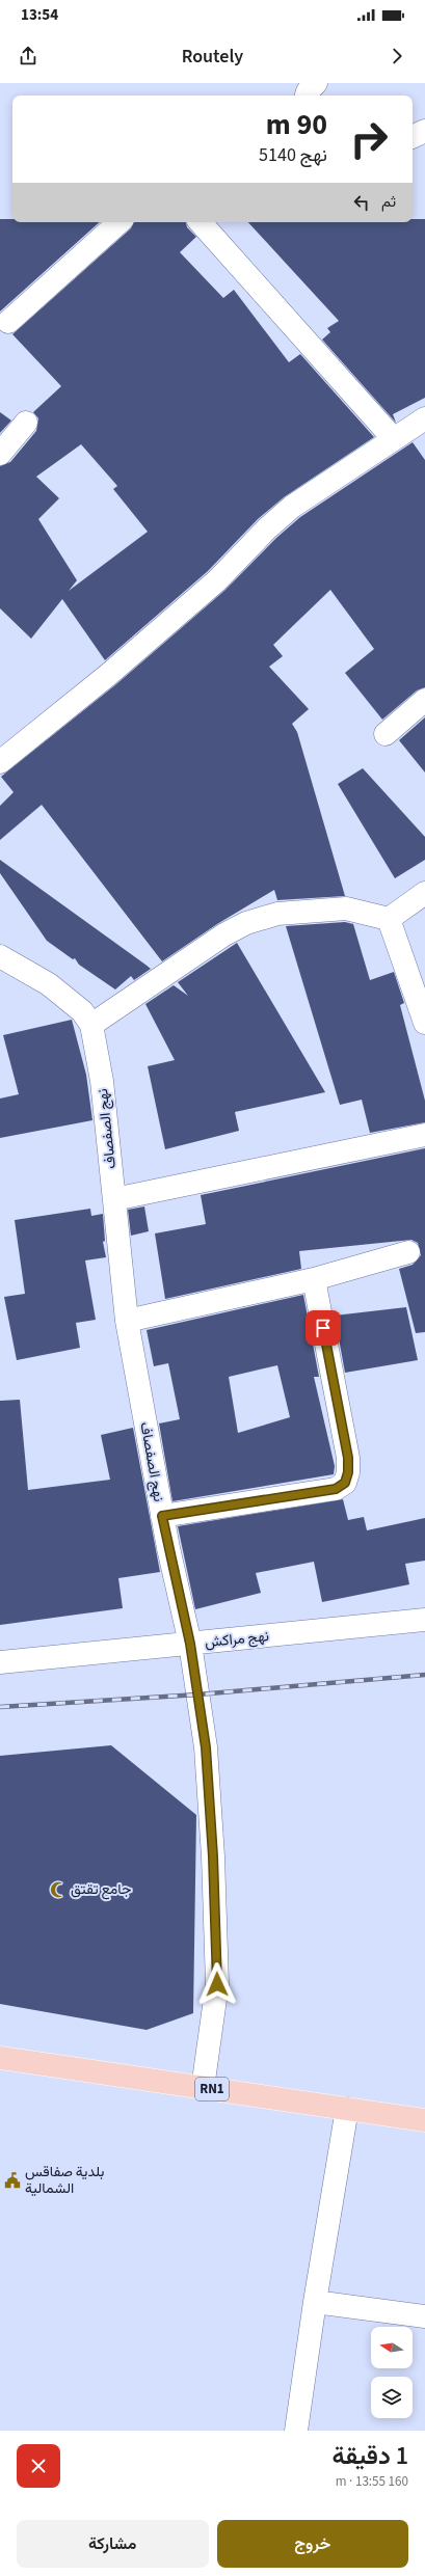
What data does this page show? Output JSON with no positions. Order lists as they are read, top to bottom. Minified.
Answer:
{"streets":{"main road":["RN1"],"street":["نهج الصفصاف","نهج مراكش"]},"crossings":[["نهج الصفصاف","نهج مراكش"],["نهج الصفصاف","RN1"]],"places":{"mosque":["جامع تقتق"],"public building":["بلدية صفاقس الشمالية"]},"north":"left","page":{"status":"13:54","header":"Routely","turn":["90 m","نهج 5140"],"then":"ثم","heading":["1 دقيقة","160 m · 13:55"],"buttons":["خروج","مشاركة"]}}
